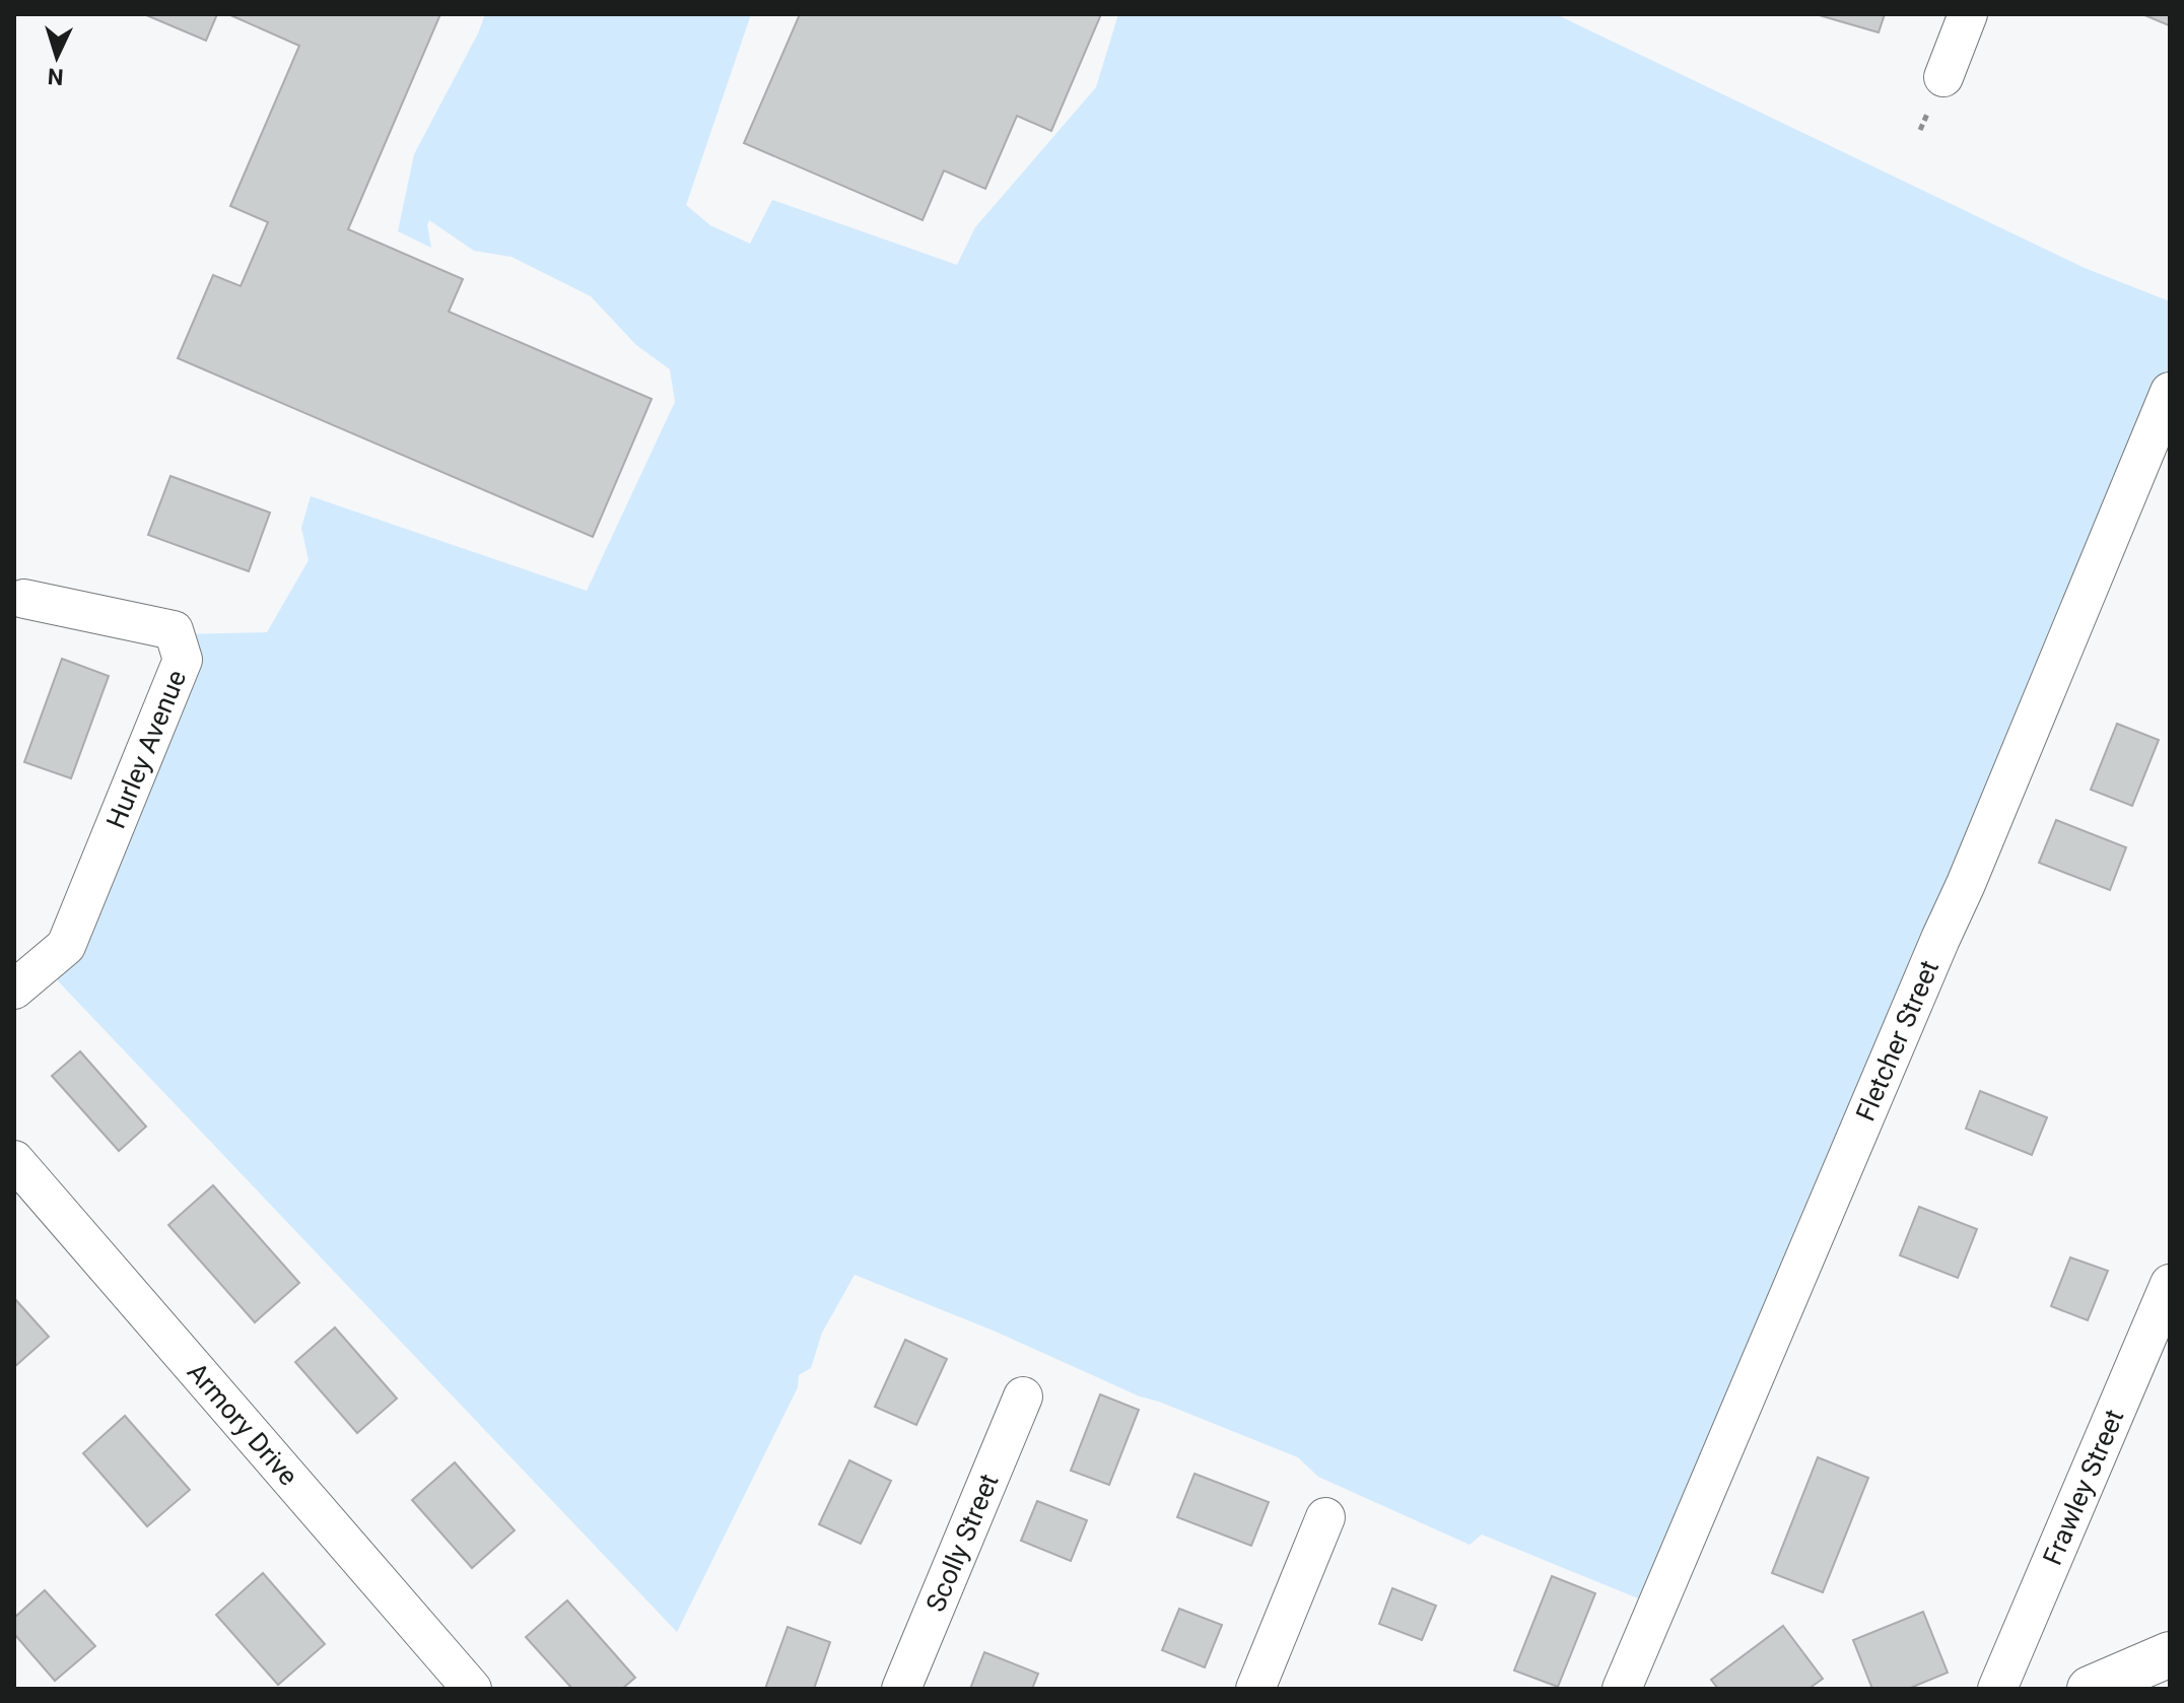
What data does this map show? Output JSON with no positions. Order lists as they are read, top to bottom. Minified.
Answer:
{"streets":{"street":["Hurley Avenue","Fletcher Street","Armory Drive","Frawley Street","Scolly Street"]},"north":"bottom"}
